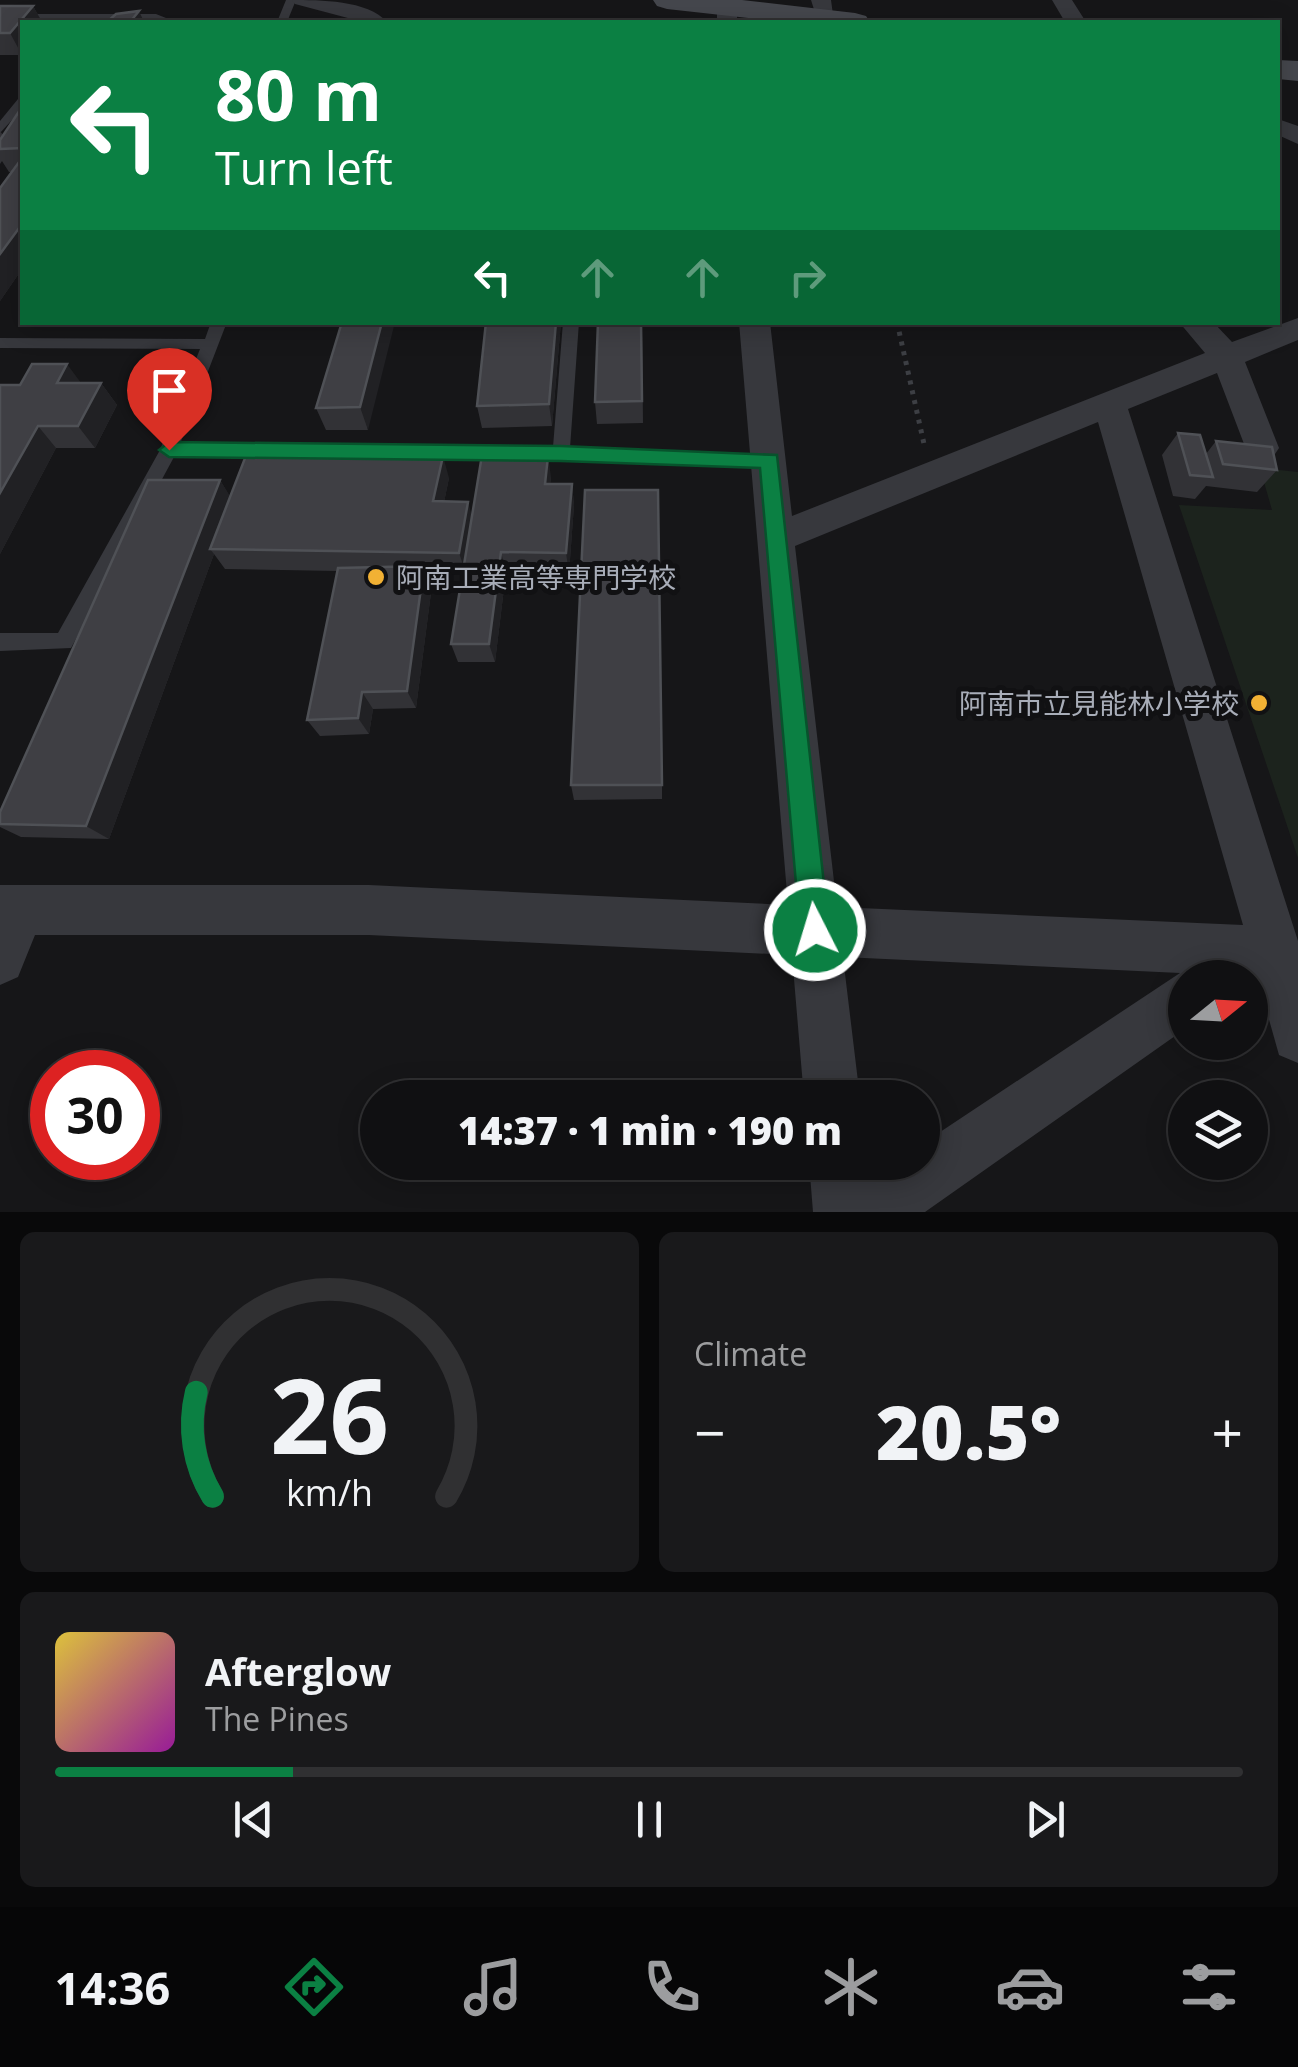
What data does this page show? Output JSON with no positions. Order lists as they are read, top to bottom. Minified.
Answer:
{"places":["阿南工業高等専門学校","阿南市立見能林小学校"],"north":"right","page":{"turn":["80 m","Turn left"],"limit":"30","trip":"14:37 · 1 min · 190 m","tile":"Climate","heat":["−","20.5°","+"],"song":["Afterglow","The Pines"],"tabs":"14:36","gauge":["26","km/h"]}}
